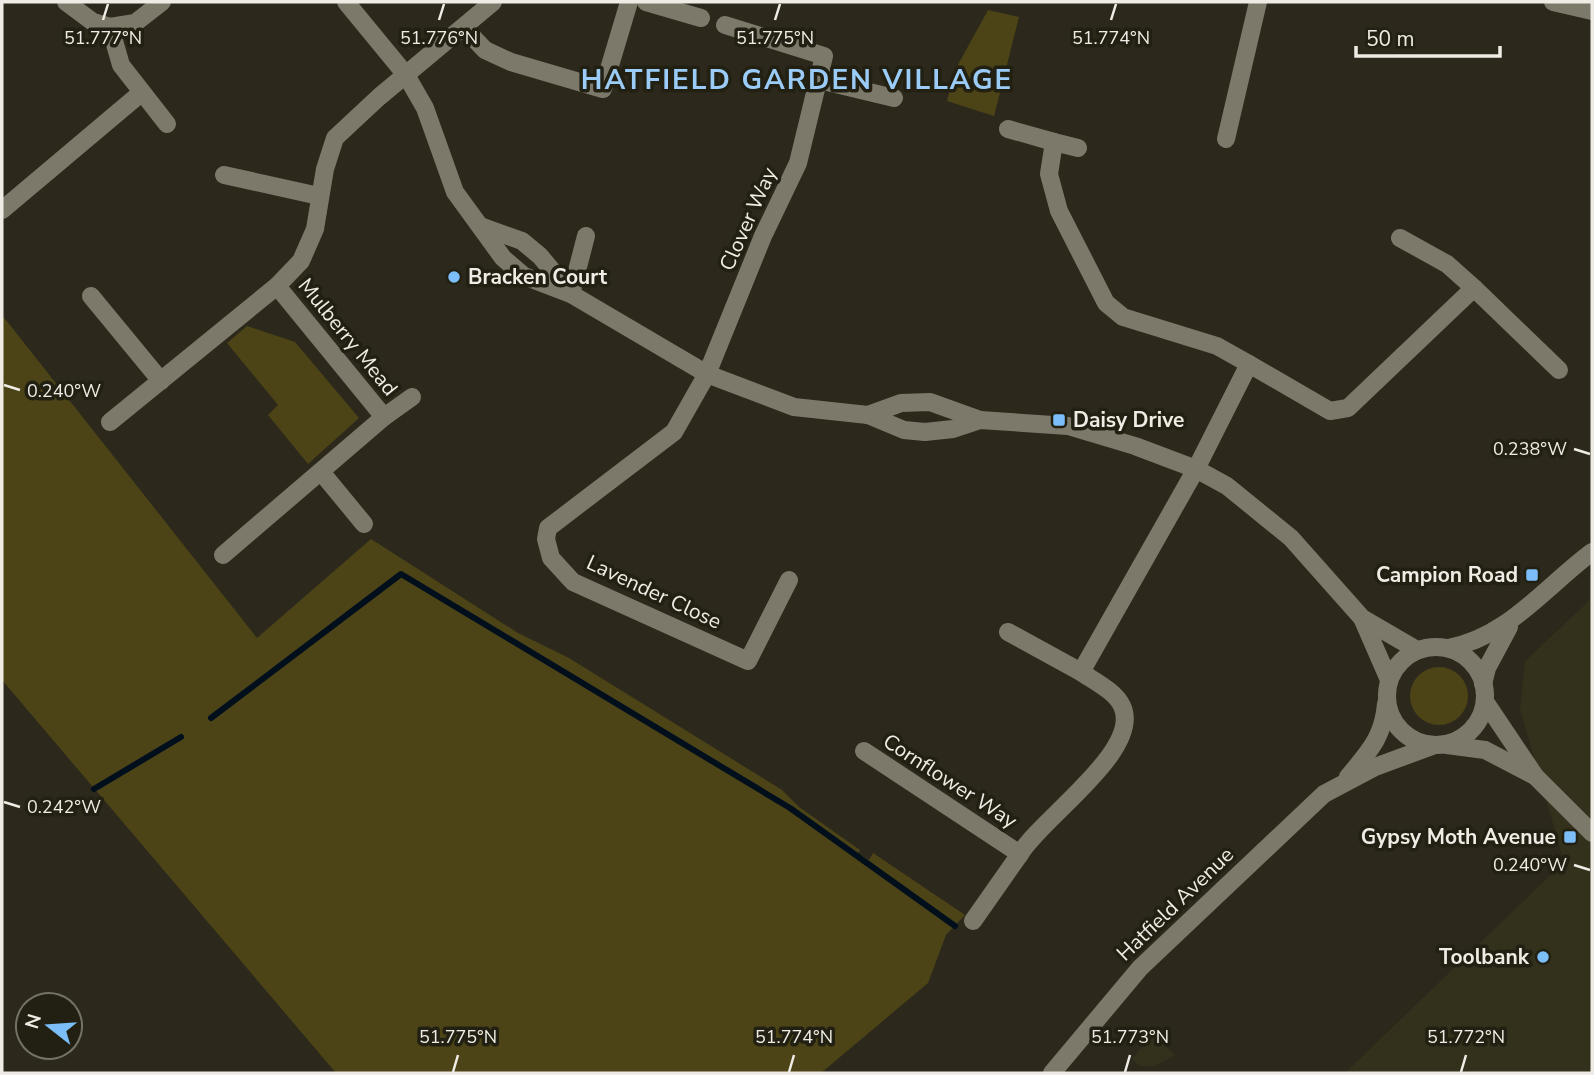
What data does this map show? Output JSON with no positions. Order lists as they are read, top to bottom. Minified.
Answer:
{"streets":{"street":["Clover Way","Mulberry Mead","Lavender Close","Cornflower Way","Hatfield Avenue"]},"crossings":[["Clover Way","Lavender Close"]],"districts":["HATFIELD GARDEN VILLAGE"],"places":{"other":["Bracken Court","Toolbank"],"transit":["Daisy Drive","Campion Road","Gypsy Moth Avenue"]},"scale_bar":"50 m","north":"left","coordinates":["51.777°N","51.776°N","51.775°N","51.774°N","0.240°W","0.238°W","0.242°W","51.773°N","51.772°N"]}
